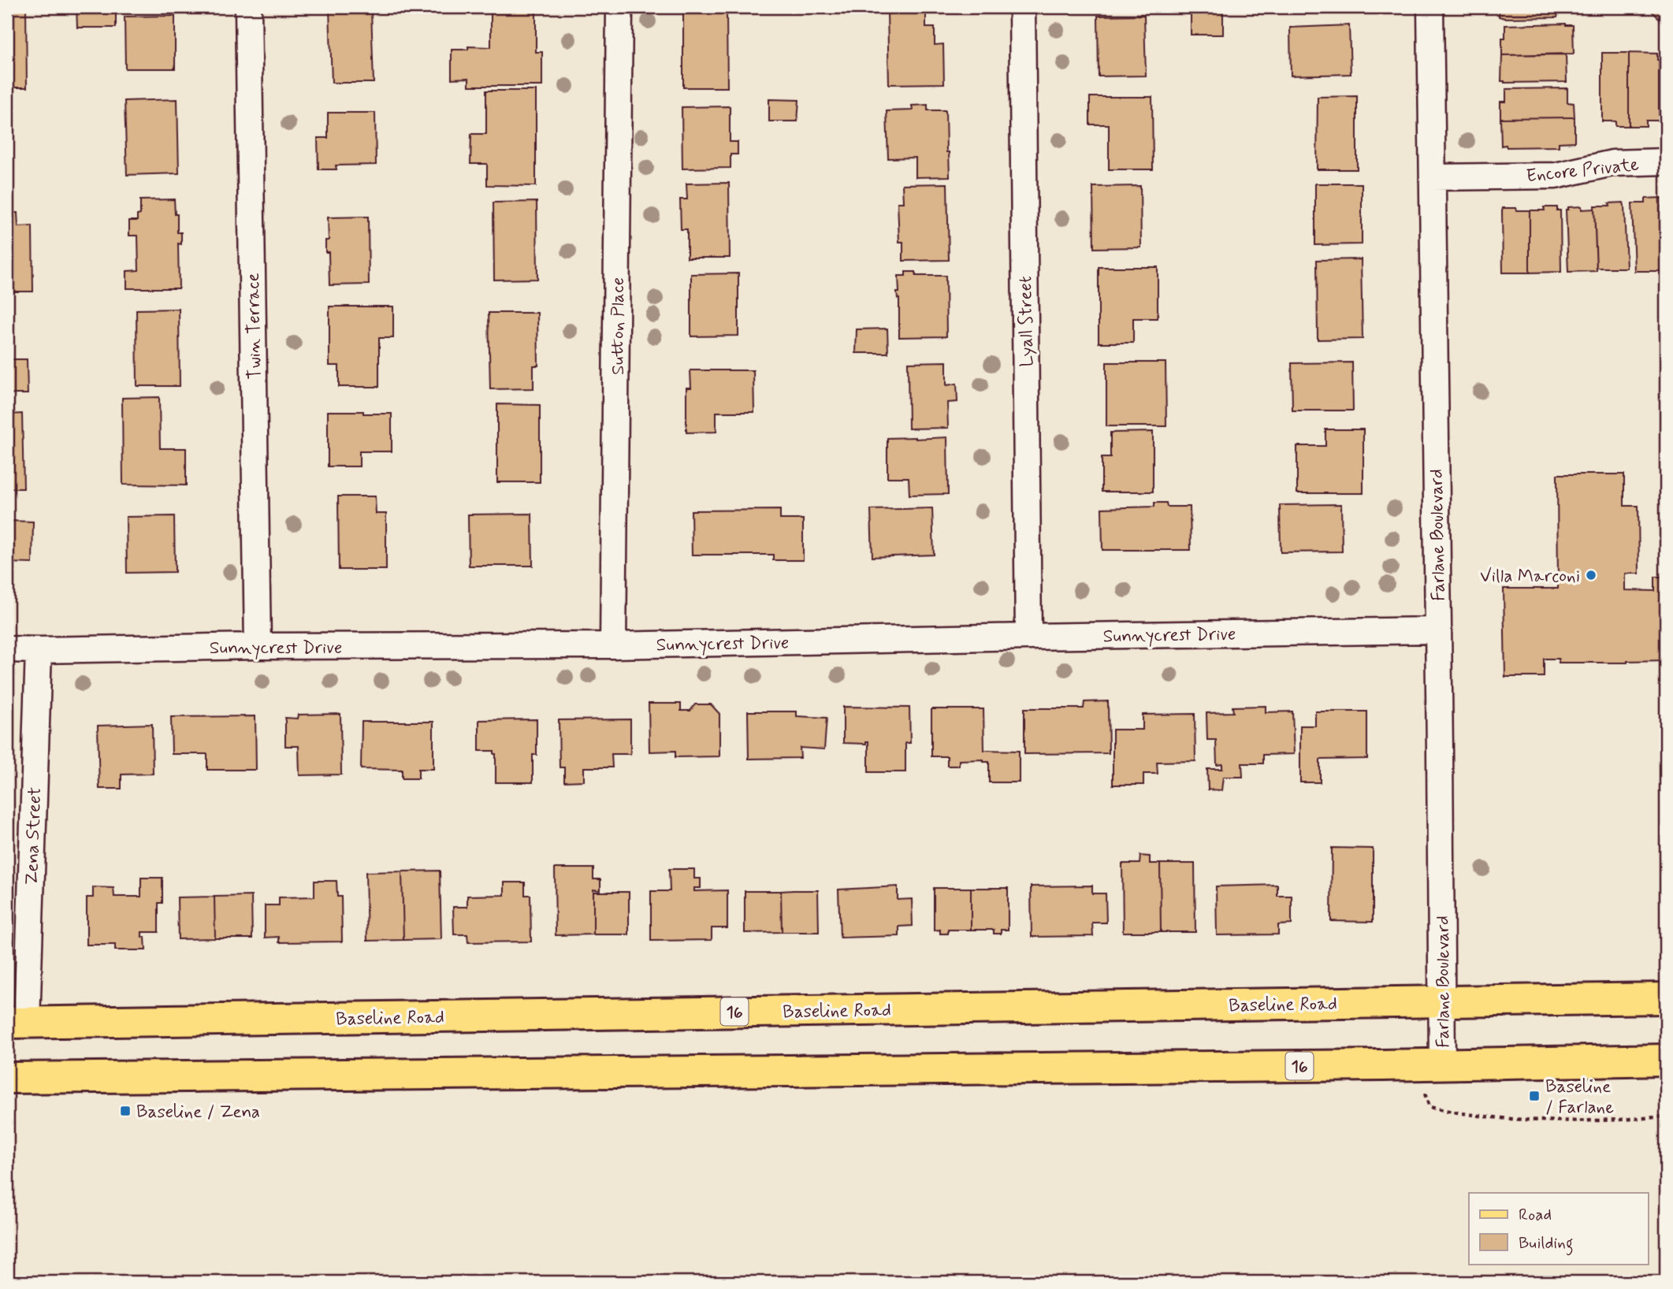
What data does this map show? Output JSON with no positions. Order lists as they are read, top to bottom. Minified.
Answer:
{"streets":{"main road":["Baseline Road","16"],"street":["Encore Private","Lyall Street","Twin Terrace","Sutton Place","Farlane Boulevard","Sunnycrest Drive","Zena Street"]},"crossings":[["Encore Private","Farlane Boulevard"],["Lyall Street","Sunnycrest Drive"],["Twin Terrace","Sunnycrest Drive"],["Sutton Place","Sunnycrest Drive"],["Farlane Boulevard","Sunnycrest Drive"],["Farlane Boulevard","Baseline Road"],["Farlane Boulevard","16"],["Sunnycrest Drive","Zena Street"],["Zena Street","Baseline Road"]],"places":{"other":["Villa Marconi"],"transit":["Baseline / Farlane","Baseline / Zena"]},"legend":["Road","Building"]}
